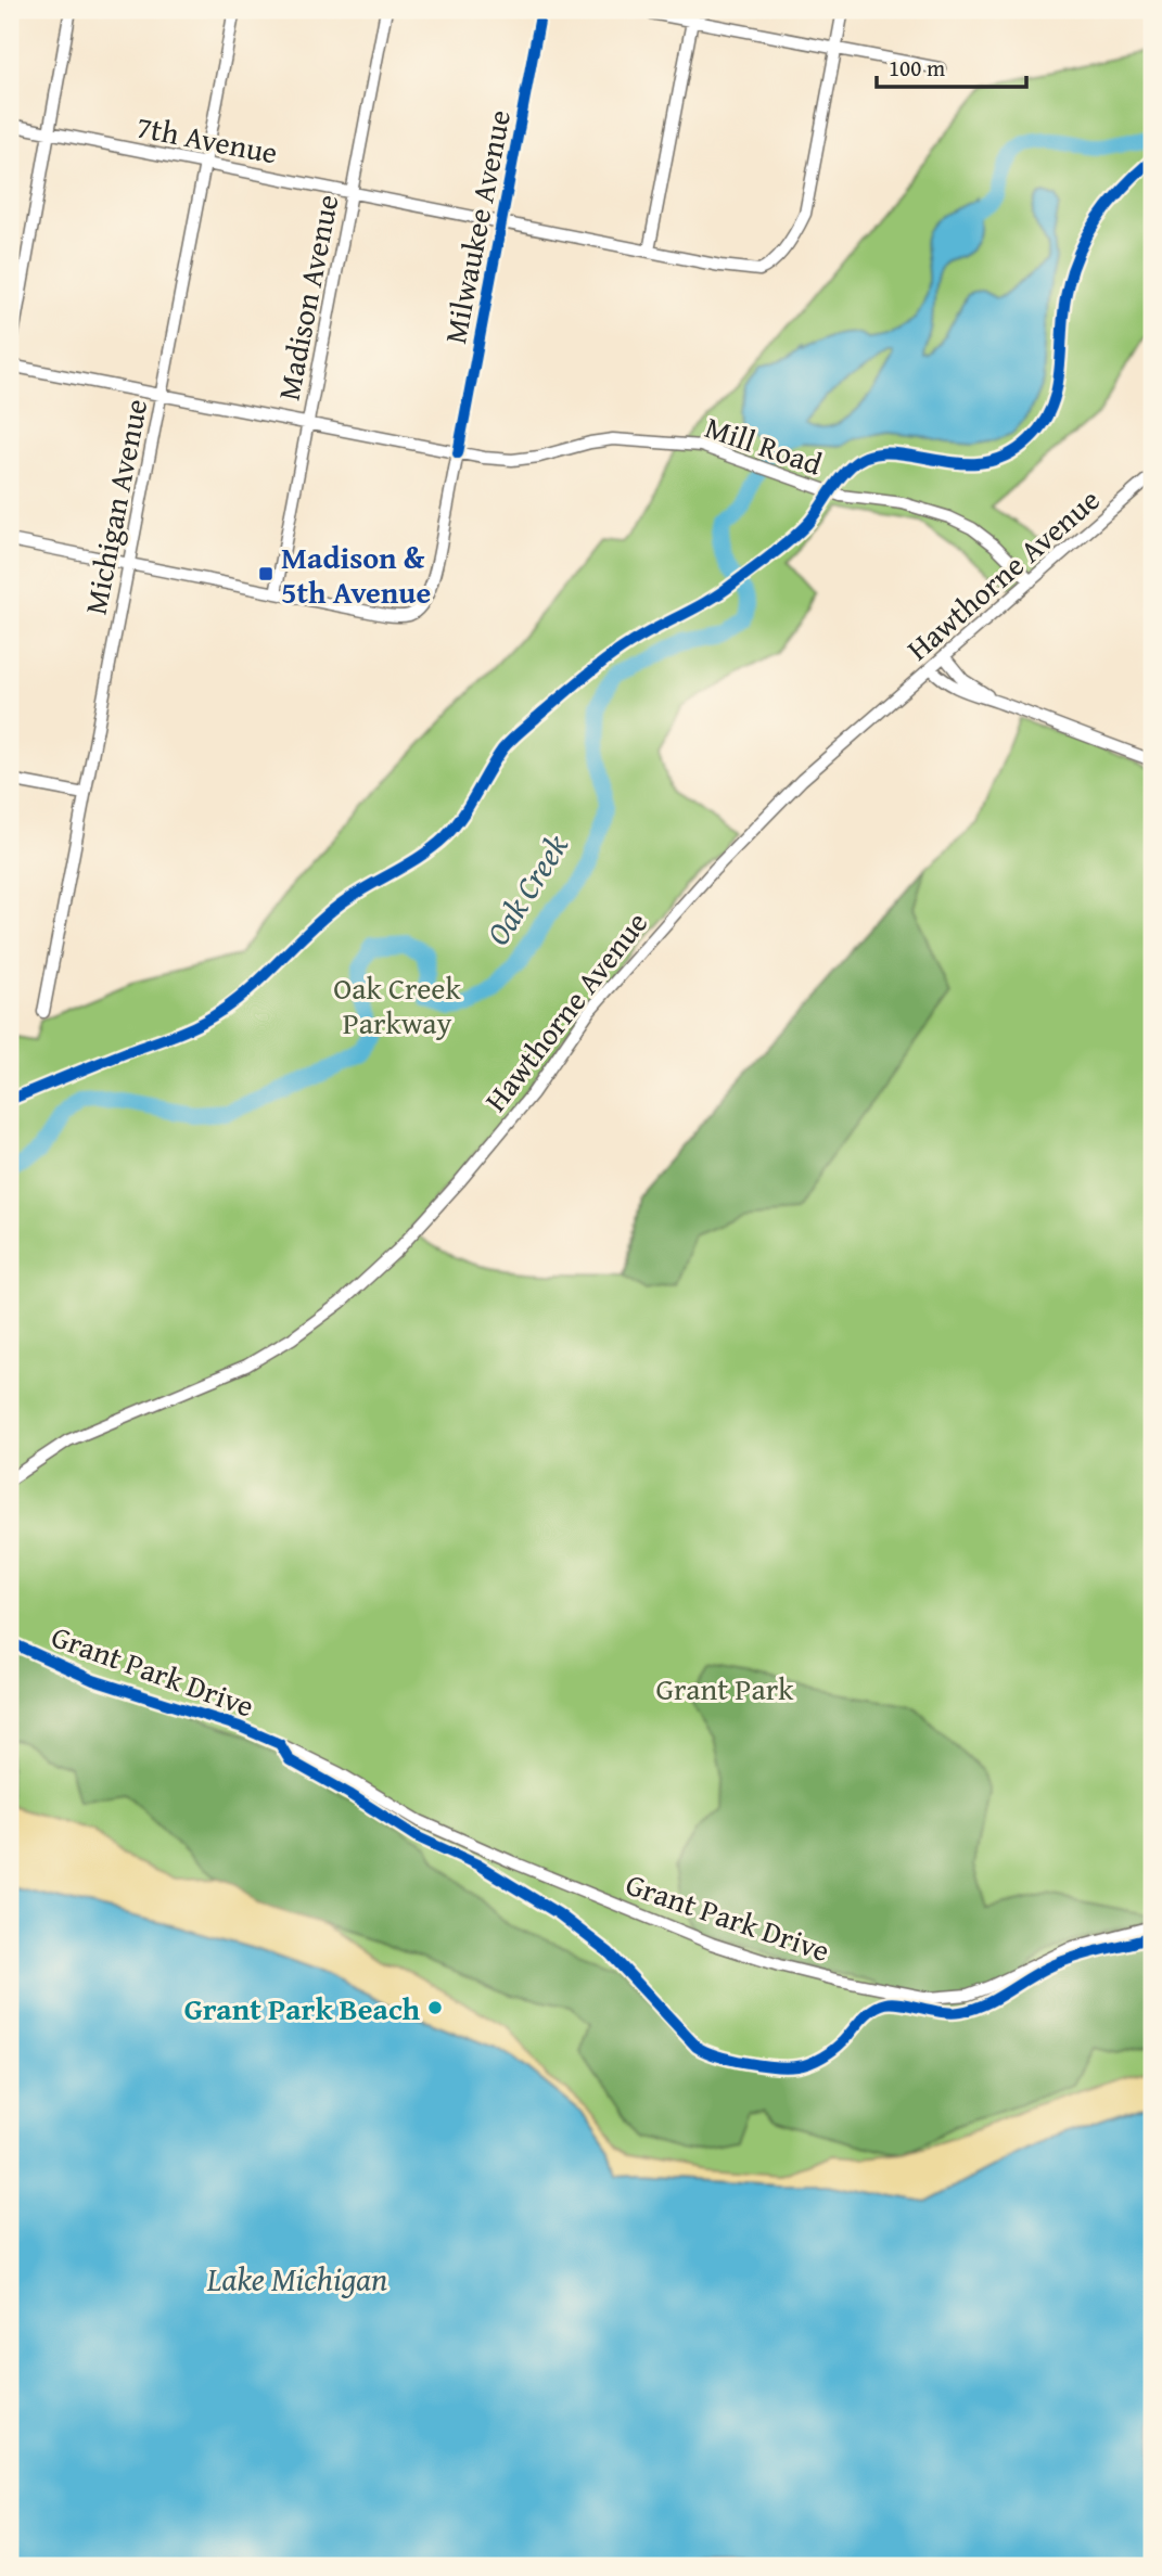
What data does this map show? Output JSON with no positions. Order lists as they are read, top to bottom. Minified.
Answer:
{"streets":{"street":["7th Avenue","Milwaukee Avenue","Madison Avenue","Mill Road","Michigan Avenue","Hawthorne Avenue","Grant Park Drive"]},"crossings":[["7th Avenue","Milwaukee Avenue"],["7th Avenue","Madison Avenue"],["7th Avenue","Michigan Avenue"],["Milwaukee Avenue","Madison Avenue"],["Milwaukee Avenue","Mill Road"],["Madison Avenue","Mill Road"],["Mill Road","Michigan Avenue"],["Mill Road","Hawthorne Avenue"]],"water":["Oak Creek","Lake Michigan"],"parks":["Oak Creek Parkway","Grant Park"],"places":{"transit":["Madison & 5th Avenue"],"other":["Grant Park Beach"]},"scale_bar":"100 m"}
